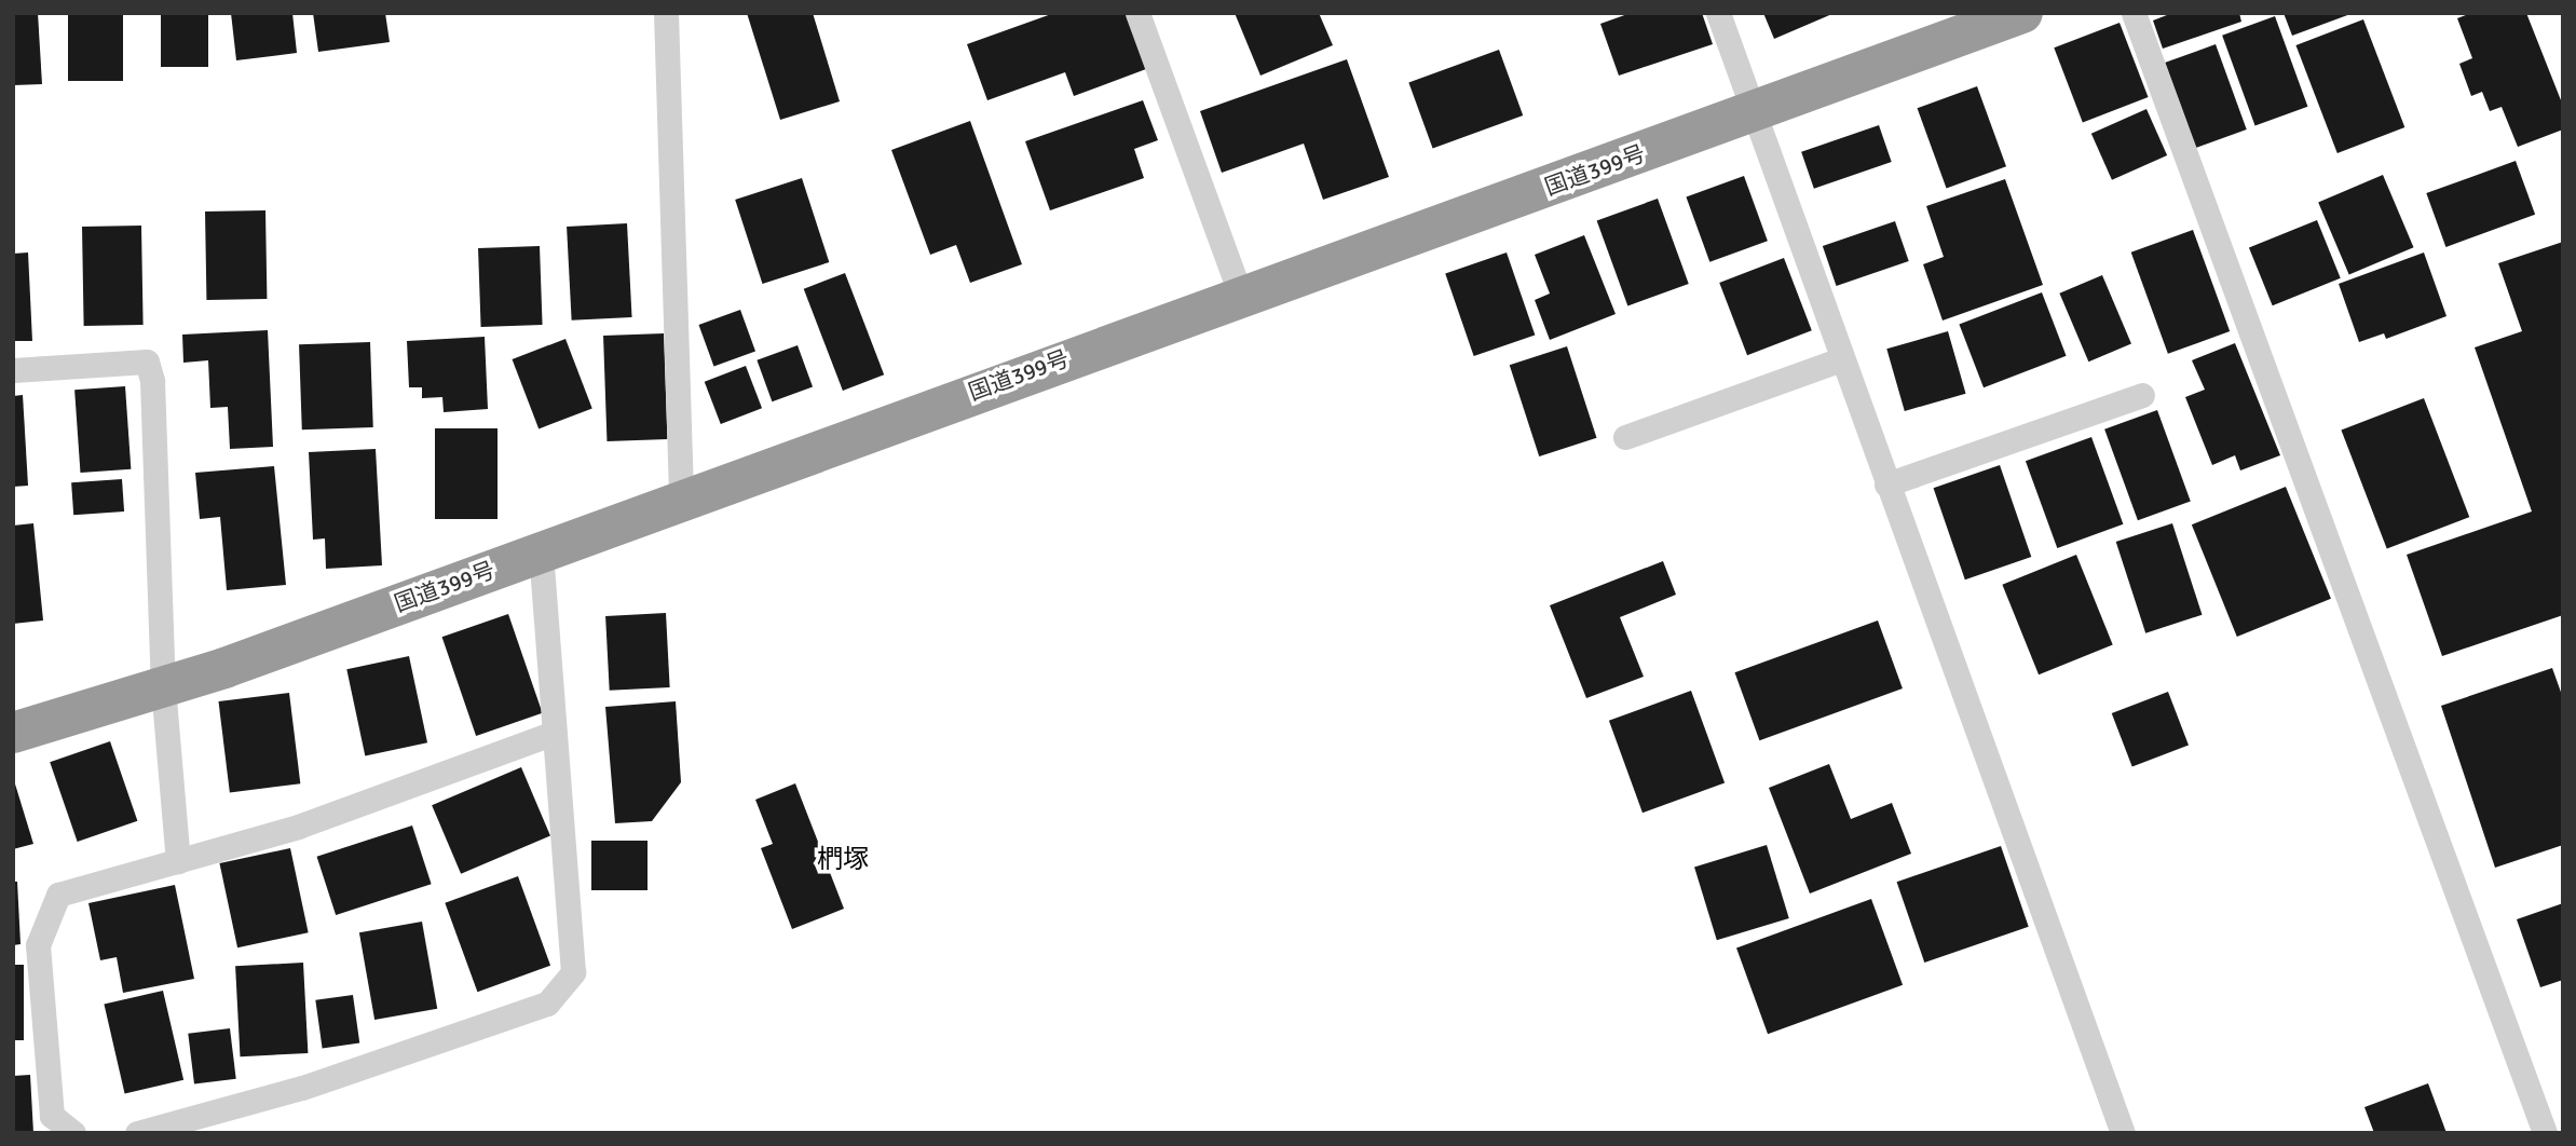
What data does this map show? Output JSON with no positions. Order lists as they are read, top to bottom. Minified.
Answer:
{"streets":{"highway":["国道399号"]},"districts":["椚塚"]}
